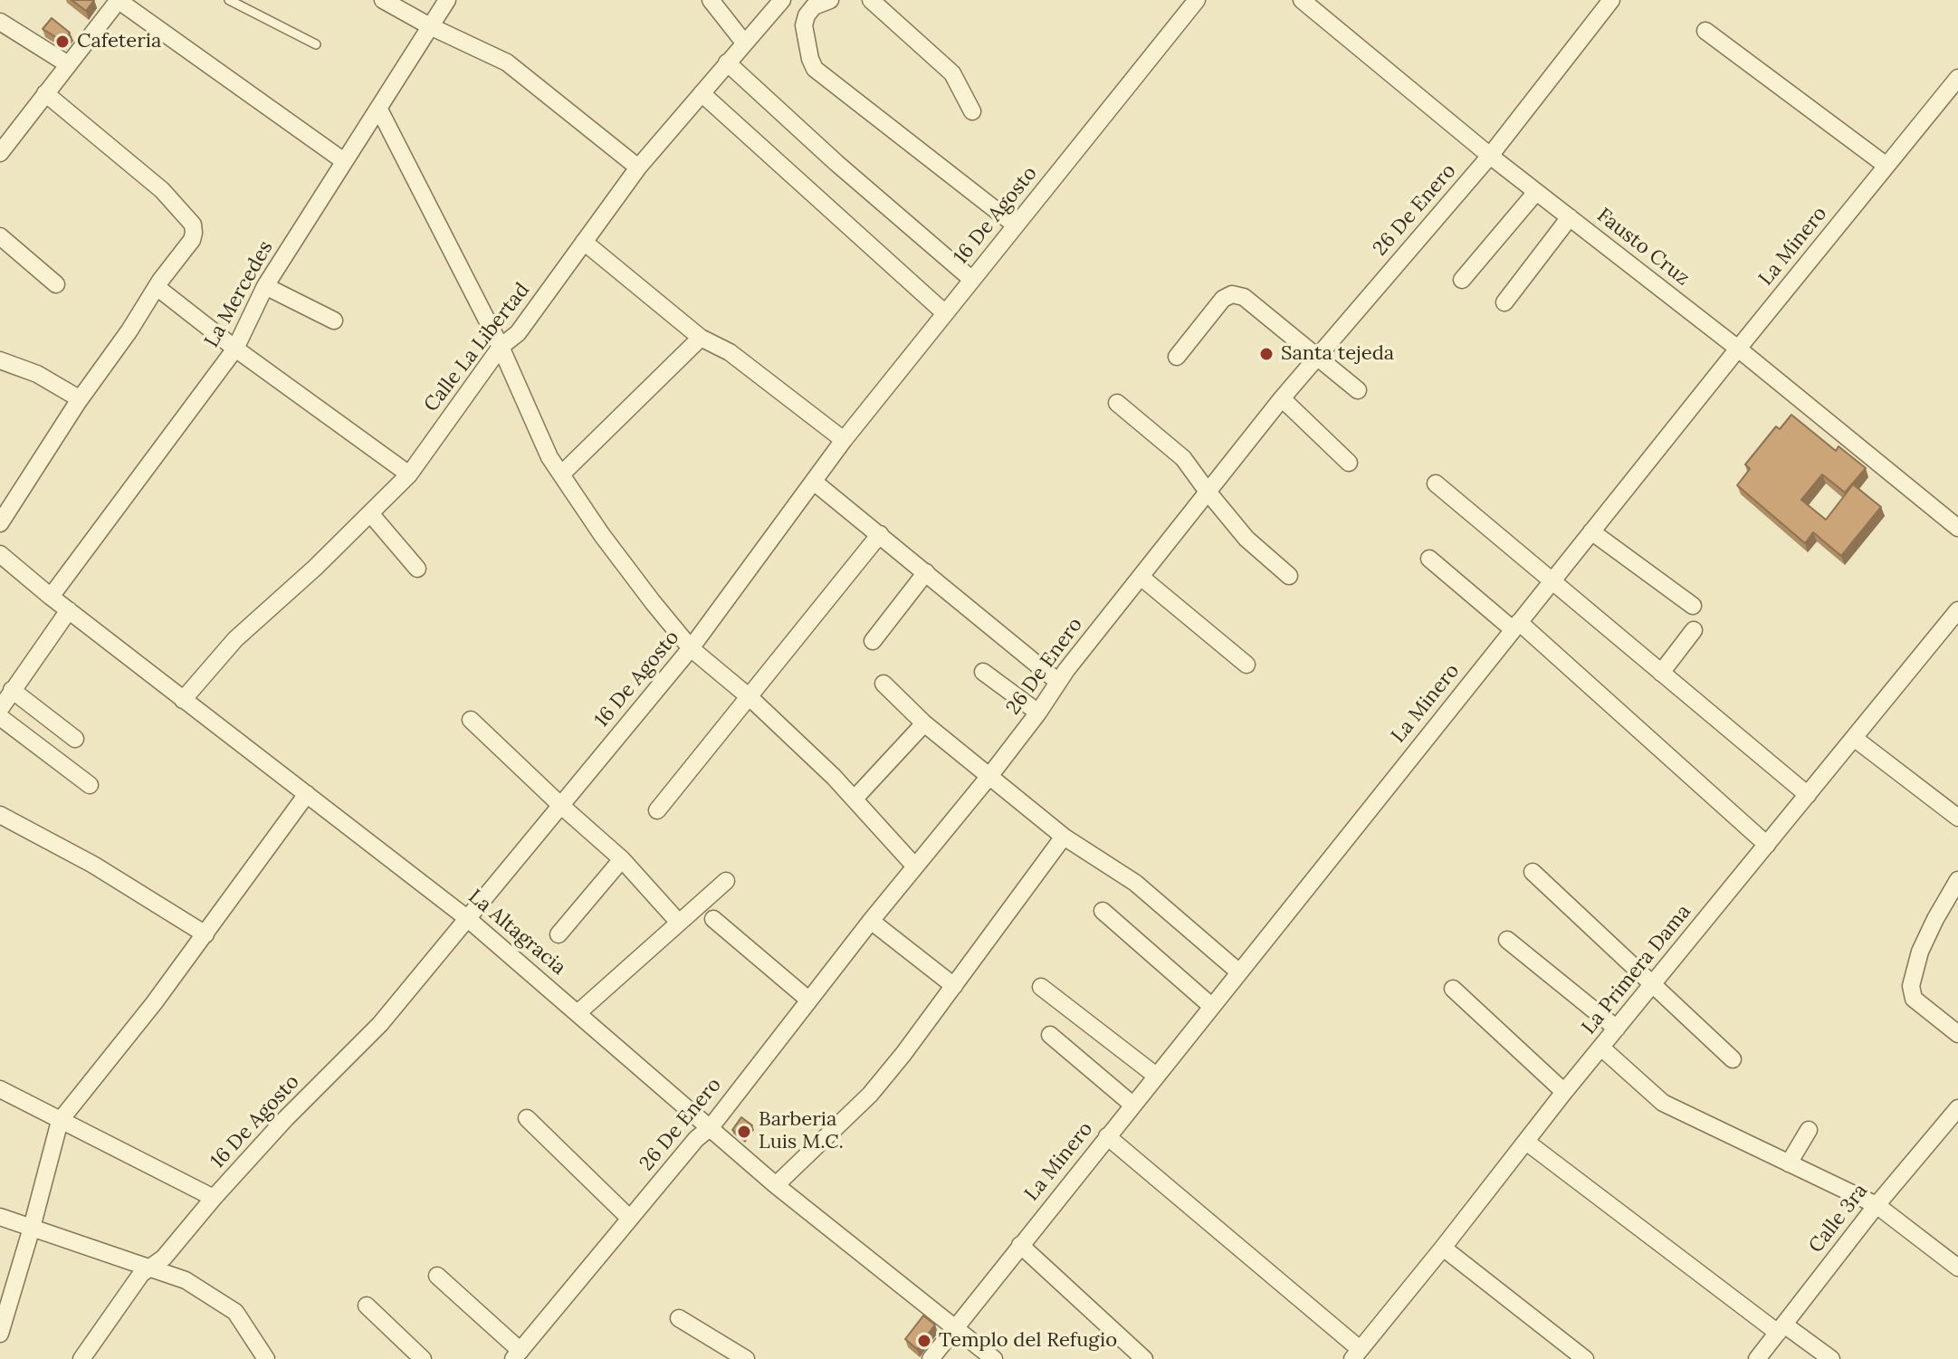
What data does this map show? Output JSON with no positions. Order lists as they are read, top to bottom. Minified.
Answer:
{"streets":{"street":["26 De Enero","16 De Agosto","La Minero","Fausto Cruz","La Mercedes","Calle La Libertad","La Altagracia","La Primera Dama","Calle 3ra"]},"crossings":[["26 De Enero","Fausto Cruz"],["26 De Enero","La Altagracia"],["16 De Agosto","La Altagracia"],["La Minero","Fausto Cruz"],["La Minero","La Altagracia"],["La Mercedes","La Altagracia"],["Calle La Libertad","La Altagracia"]],"places":["Cafeteria","Santa tejeda","Barberia Luis M.C.","Templo del Refugio"]}
